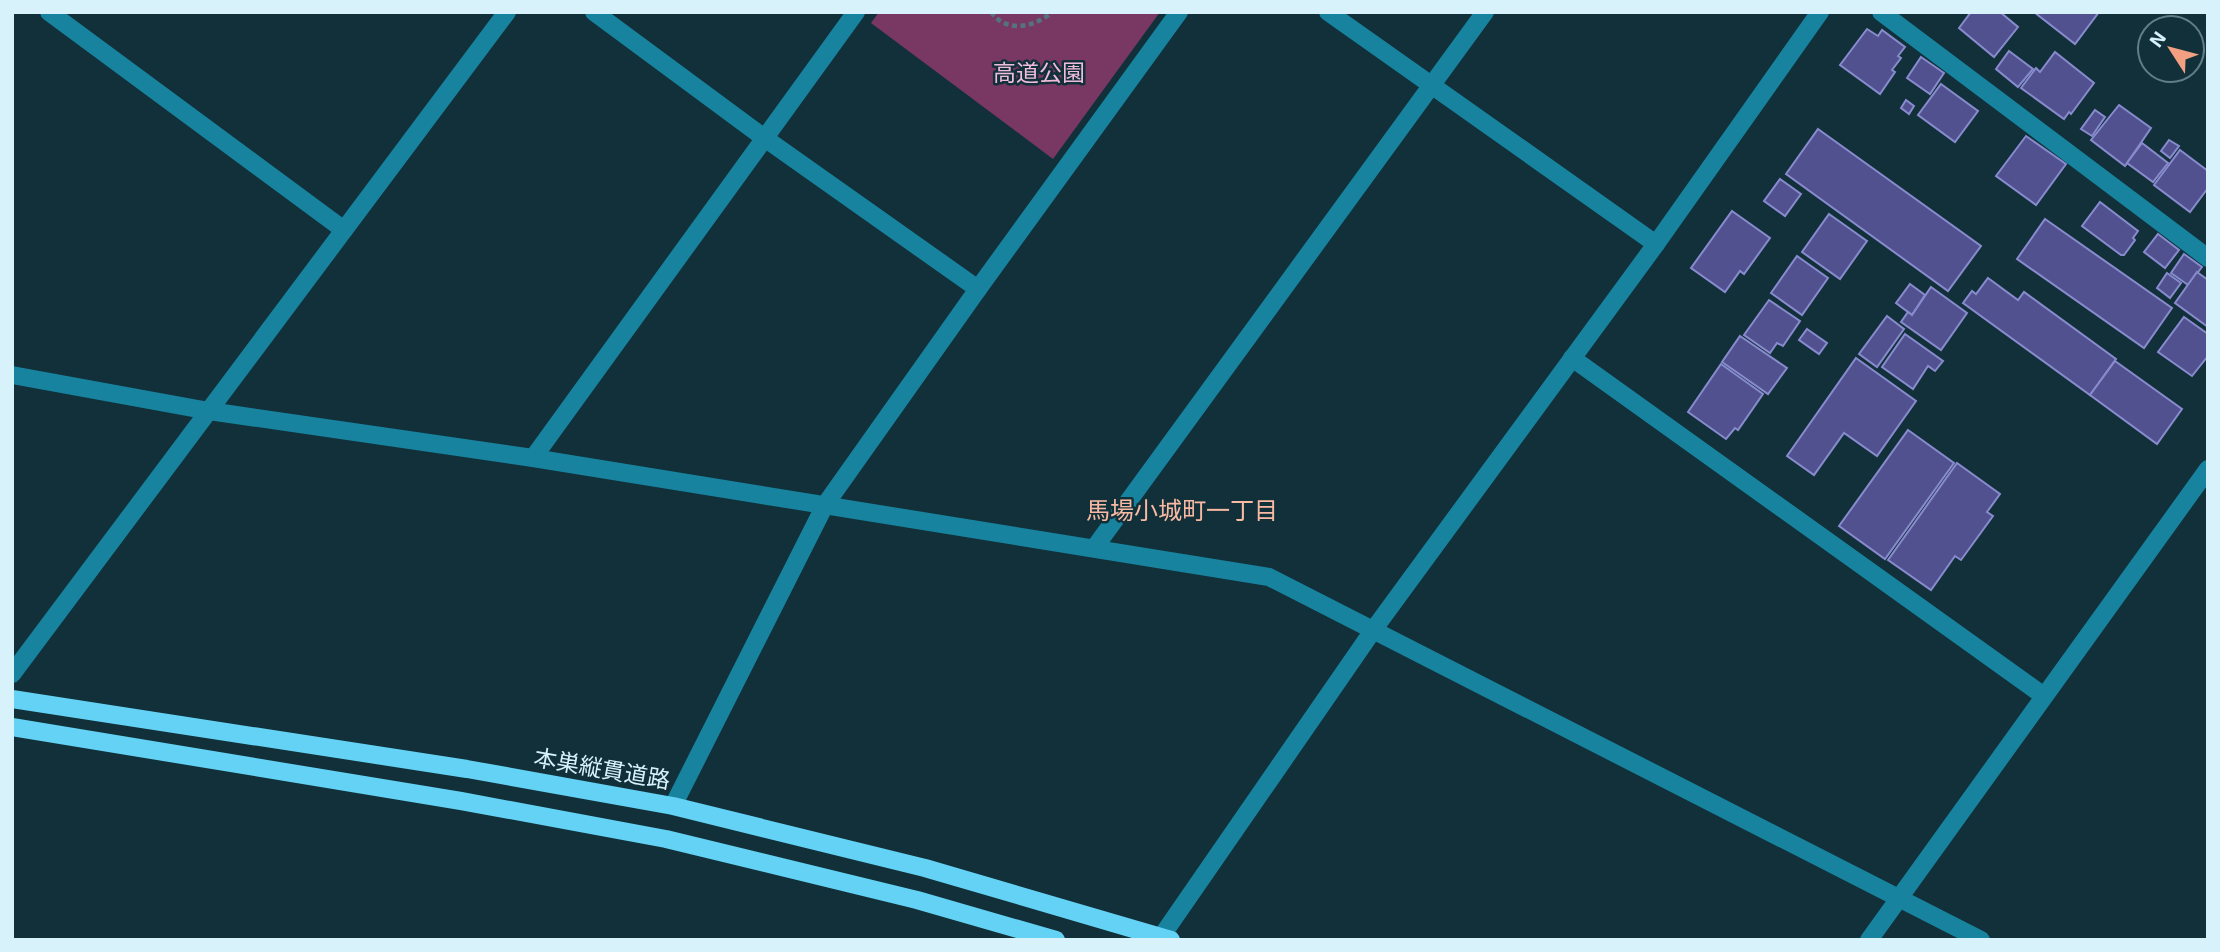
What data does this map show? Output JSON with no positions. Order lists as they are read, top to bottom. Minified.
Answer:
{"streets":{"main road":["本巣縦貫道路"]},"districts":["馬場小城町一丁目"],"parks":["高道公園"],"north":"top left"}
